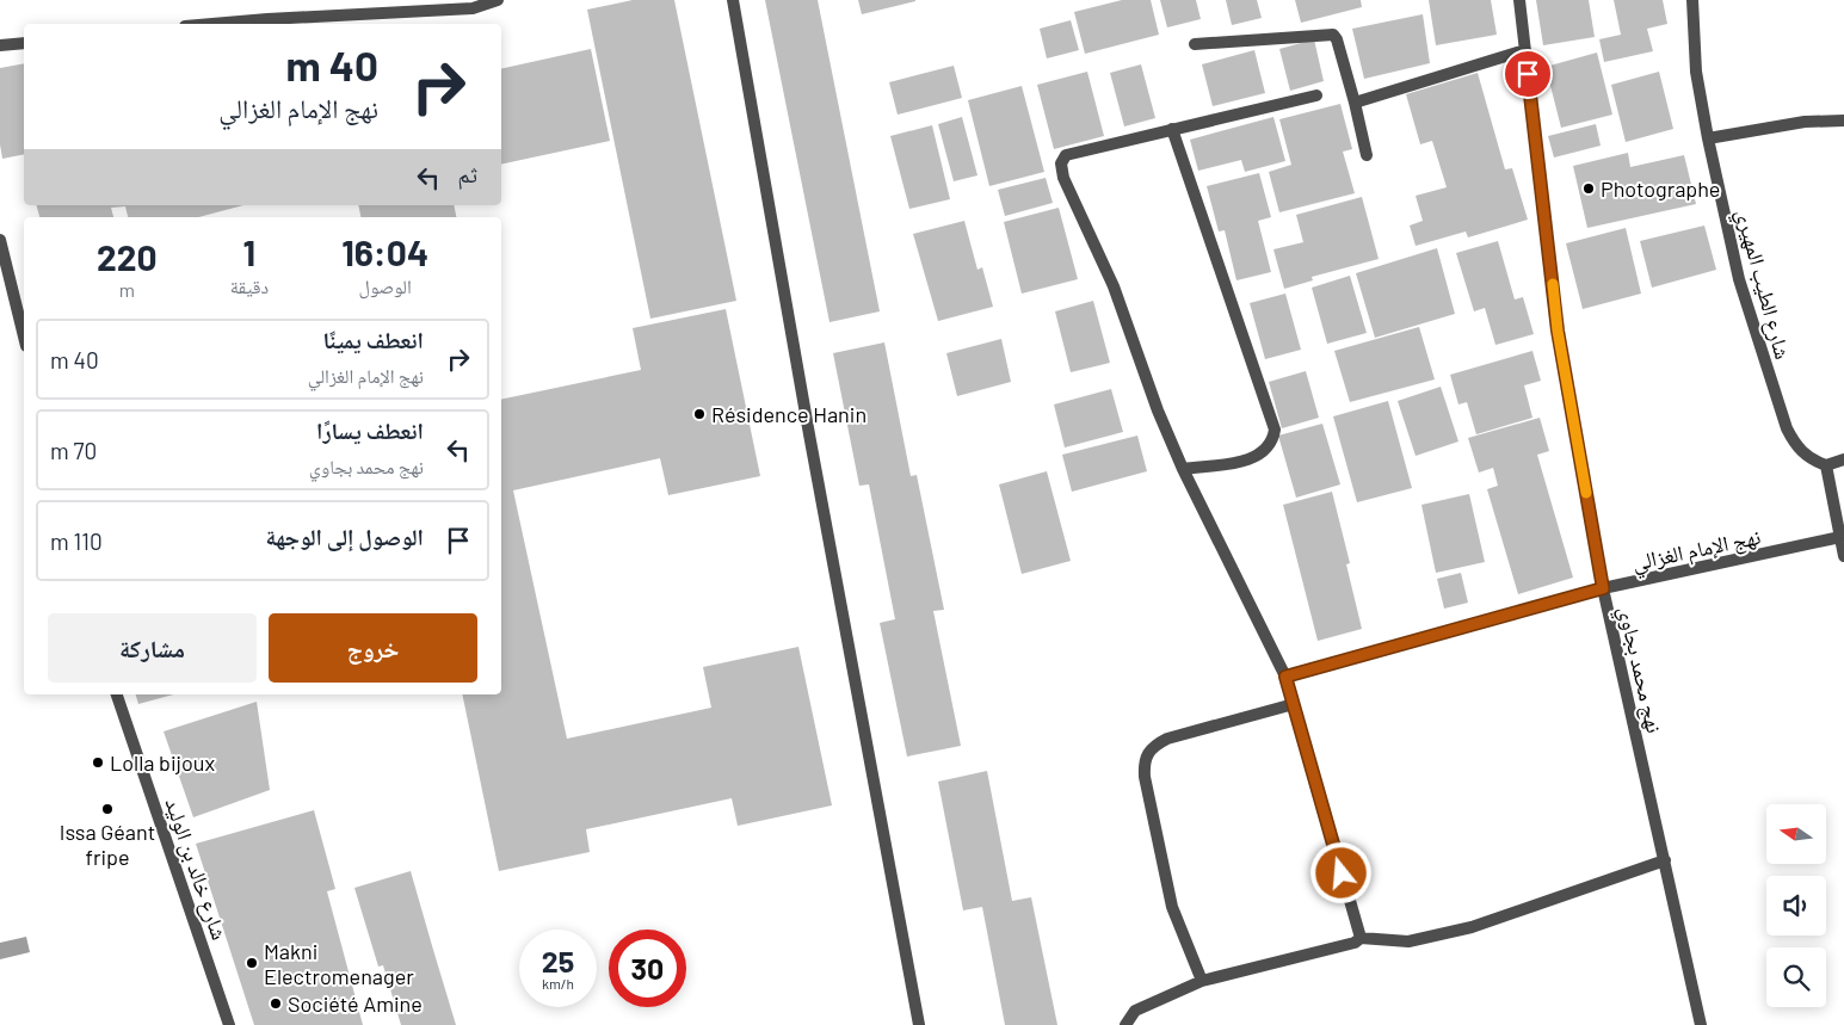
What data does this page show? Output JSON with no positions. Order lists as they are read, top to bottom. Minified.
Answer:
{"streets":{"street":["شارع الطيب المهيري","نهج الإمام الغزالي","نهج محمد بجاوي","شارع خالد بن الوليد"]},"crossings":[["نهج الإمام الغزالي","نهج محمد بجاوي"]],"places":["Photographe","Résidence Hanin","Lolla bijoux","Issa Géant fripe","Makni Electromenager","Société Amine"],"north":"left","page":{"turn":["40 m","نهج الإمام الغزالي"],"then":"ثم","eta":["16:04","الوصول","1","دقيقة","220","m"],"list":[{"name":"انعطف يمينًا","note":"نهج الإمام الغزالي","value":"40 m"},{"name":"انعطف يسارًا","note":"نهج محمد بجاوي","value":"70 m"},{"name":"الوصول إلى الوجهة","value":"110 m"}],"buttons":["خروج","مشاركة"],"speed":"25 km/h","limit":"30"}}
